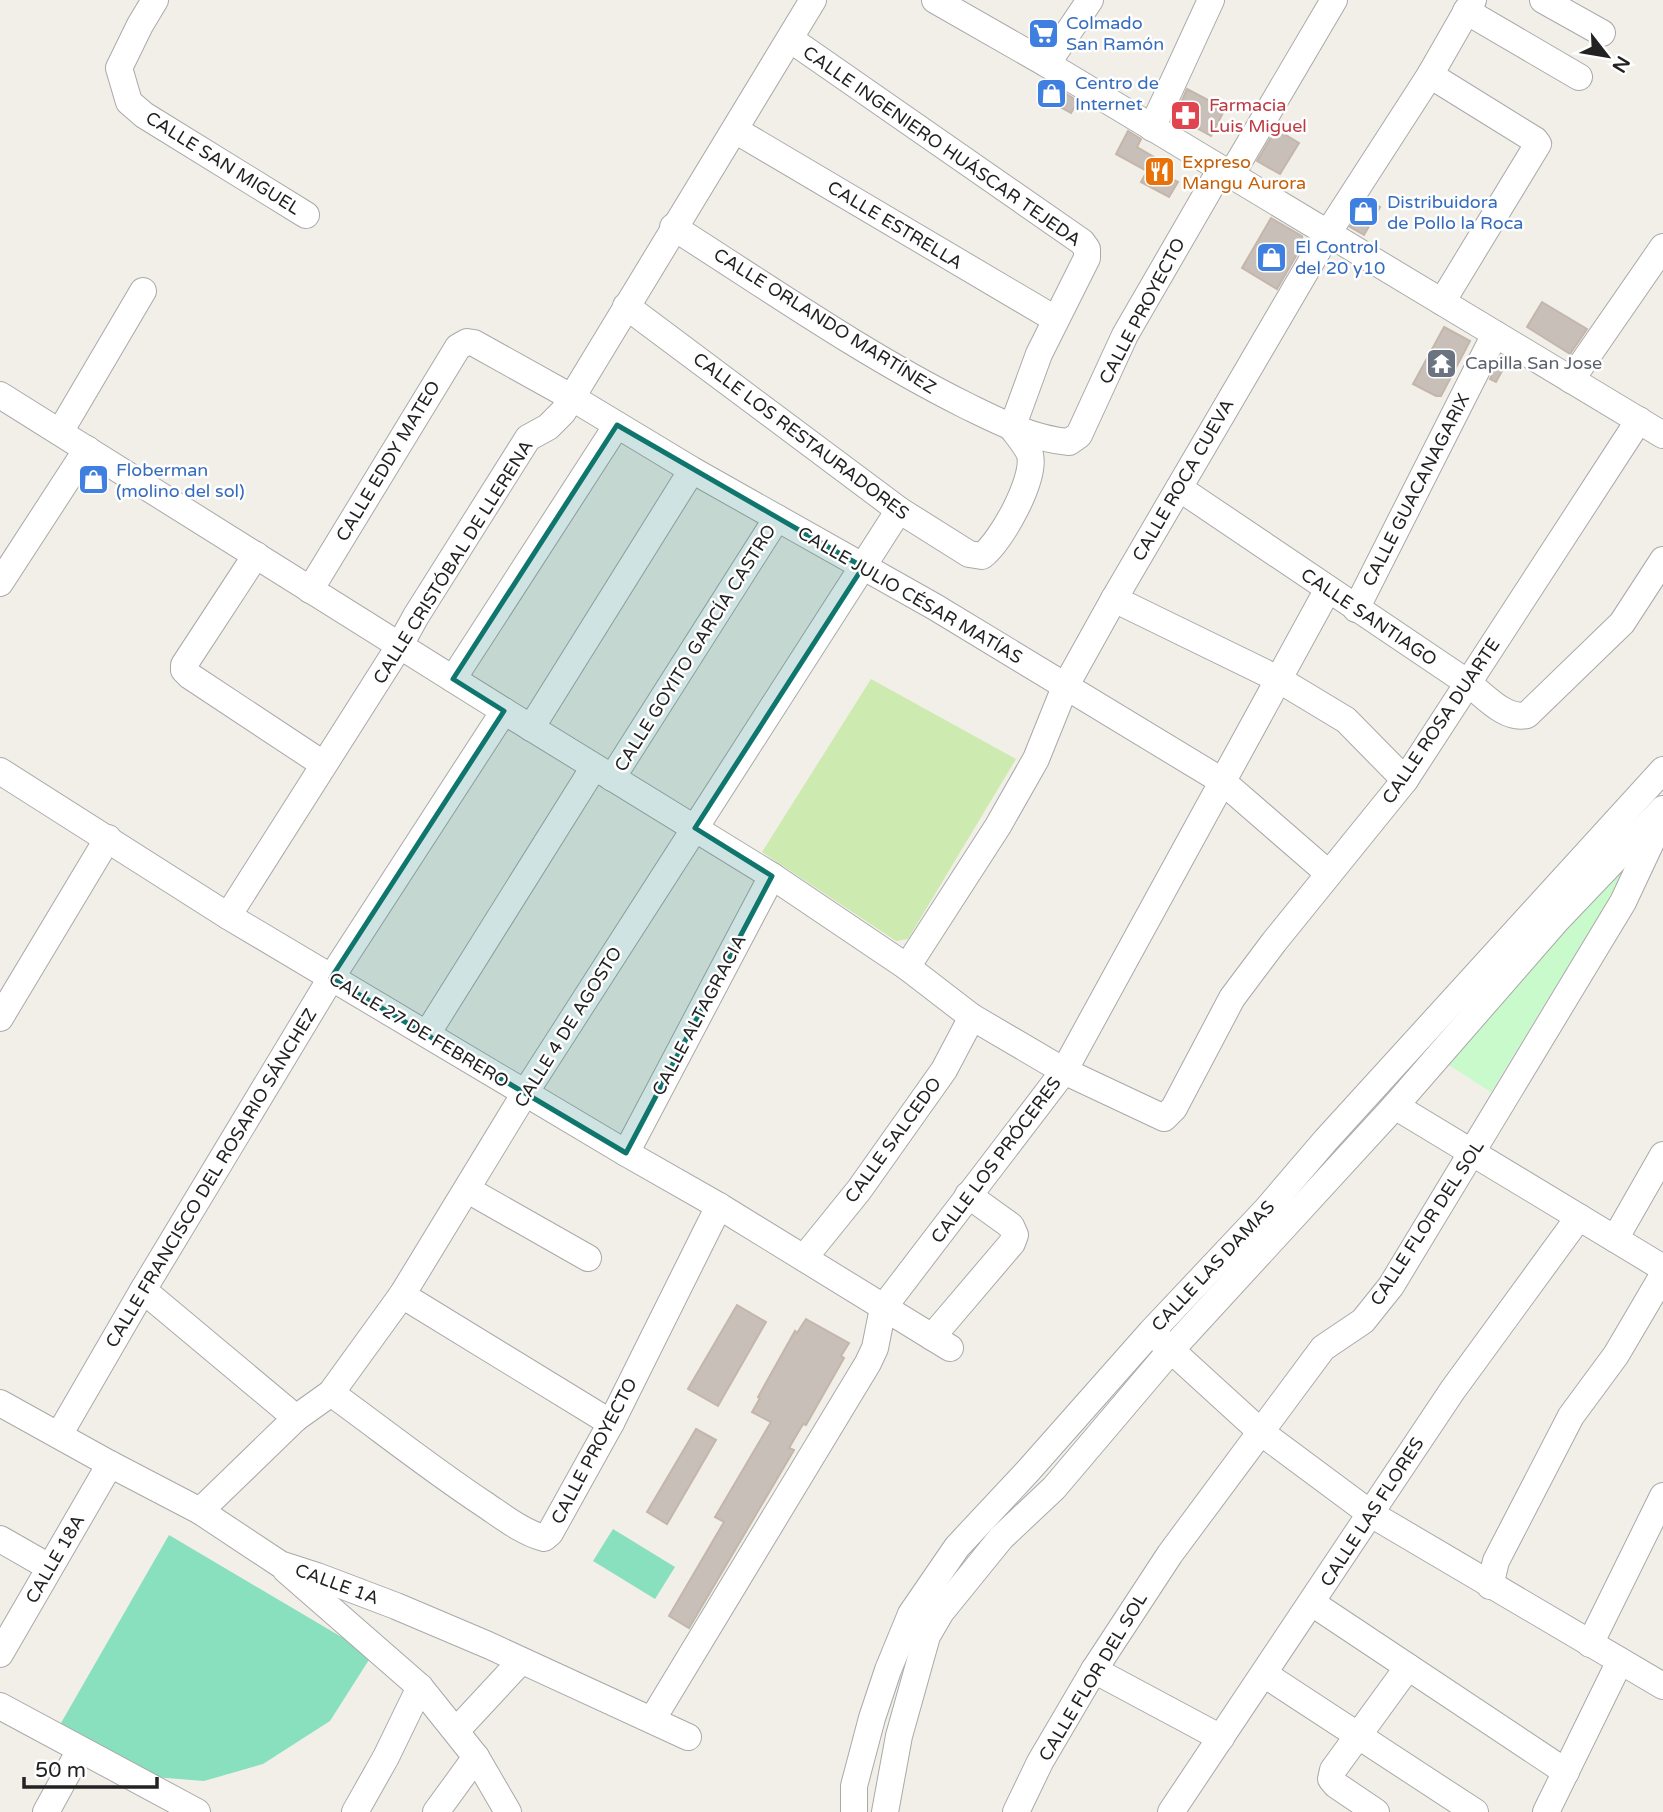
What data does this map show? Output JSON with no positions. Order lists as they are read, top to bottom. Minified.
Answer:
{"streets":{"street":["CALLE INGENIERO HUÁSCAR TEJEDA","CALLE SAN MIGUEL","CALLE ESTRELLA","CALLE PROYECTO","CALLE ORLANDO MARTÍNEZ","CALLE LOS RESTAURADORES","CALLE EDDY MATEO","CALLE ROCA CUEVA","CALLE GUACANAGARIX","CALLE CRISTÓBAL DE LLERENA","CALLE JULIO CÉSAR MATÍAS","CALLE SANTIAGO","CALLE GOYITO GARCÍA CASTRO","CALLE ROSA DUARTE","CALLE ALTAGRACIA","CALLE 4 DE AGOSTO","CALLE 27 DE FEBRERO","CALLE SALCEDO","CALLE LOS PRÓCERES","CALLE FRANCISCO DEL ROSARIO SÁNCHEZ","CALLE FLOR DEL SOL","CALLE LAS DAMAS","CALLE LAS FLORES","CALLE 18A","CALLE 1A"]},"crossings":[["CALLE INGENIERO HUÁSCAR TEJEDA","CALLE ESTRELLA"],["CALLE INGENIERO HUÁSCAR TEJEDA","CALLE ORLANDO MARTÍNEZ"],["CALLE INGENIERO HUÁSCAR TEJEDA","CALLE LOS RESTAURADORES"],["CALLE INGENIERO HUÁSCAR TEJEDA","CALLE CRISTÓBAL DE LLERENA"],["CALLE ESTRELLA","CALLE CRISTÓBAL DE LLERENA"],["CALLE PROYECTO","CALLE ORLANDO MARTÍNEZ"],["CALLE PROYECTO","CALLE 4 DE AGOSTO"],["CALLE PROYECTO","CALLE 27 DE FEBRERO"],["CALLE ORLANDO MARTÍNEZ","CALLE LOS RESTAURADORES"],["CALLE ORLANDO MARTÍNEZ","CALLE CRISTÓBAL DE LLERENA"],["CALLE LOS RESTAURADORES","CALLE CRISTÓBAL DE LLERENA"],["CALLE LOS RESTAURADORES","CALLE 4 DE AGOSTO"],["CALLE EDDY MATEO","CALLE JULIO CÉSAR MATÍAS"],["CALLE ROCA CUEVA","CALLE JULIO CÉSAR MATÍAS"],["CALLE ROCA CUEVA","CALLE SANTIAGO"],["CALLE GUACANAGARIX","CALLE SANTIAGO"],["CALLE CRISTÓBAL DE LLERENA","CALLE JULIO CÉSAR MATÍAS"],["CALLE CRISTÓBAL DE LLERENA","CALLE 27 DE FEBRERO"],["CALLE JULIO CÉSAR MATÍAS","CALLE GOYITO GARCÍA CASTRO"],["CALLE JULIO CÉSAR MATÍAS","CALLE ROSA DUARTE"],["CALLE JULIO CÉSAR MATÍAS","CALLE 4 DE AGOSTO"],["CALLE JULIO CÉSAR MATÍAS","CALLE LOS PRÓCERES"],["CALLE SANTIAGO","CALLE ROSA DUARTE"],["CALLE SANTIAGO","CALLE LOS PRÓCERES"],["CALLE GOYITO GARCÍA CASTRO","CALLE 27 DE FEBRERO"],["CALLE ROSA DUARTE","CALLE LOS PRÓCERES"],["CALLE ALTAGRACIA","CALLE 27 DE FEBRERO"],["CALLE 4 DE AGOSTO","CALLE 27 DE FEBRERO"],["CALLE 4 DE AGOSTO","CALLE 1A"],["CALLE 27 DE FEBRERO","CALLE SALCEDO"],["CALLE 27 DE FEBRERO","CALLE LOS PRÓCERES"],["CALLE 27 DE FEBRERO","CALLE FRANCISCO DEL ROSARIO SÁNCHEZ"],["CALLE LOS PRÓCERES","CALLE 1A"],["CALLE FRANCISCO DEL ROSARIO SÁNCHEZ","CALLE 1A"],["CALLE 18A","CALLE 1A"]],"places":{"supermarket":["Colmado San Ramón"],"shop":["Centro de Internet","Distribuidora de Pollo la Roca","El Control del 20 y10","Floberman (molino del sol)"],"pharmacy":["Farmacia Luis Miguel"],"restaurant":["Expreso Mangu Aurora"],"temple":["Capilla San Jose"]},"scale_bar":"50 m","north":"bottom right"}
